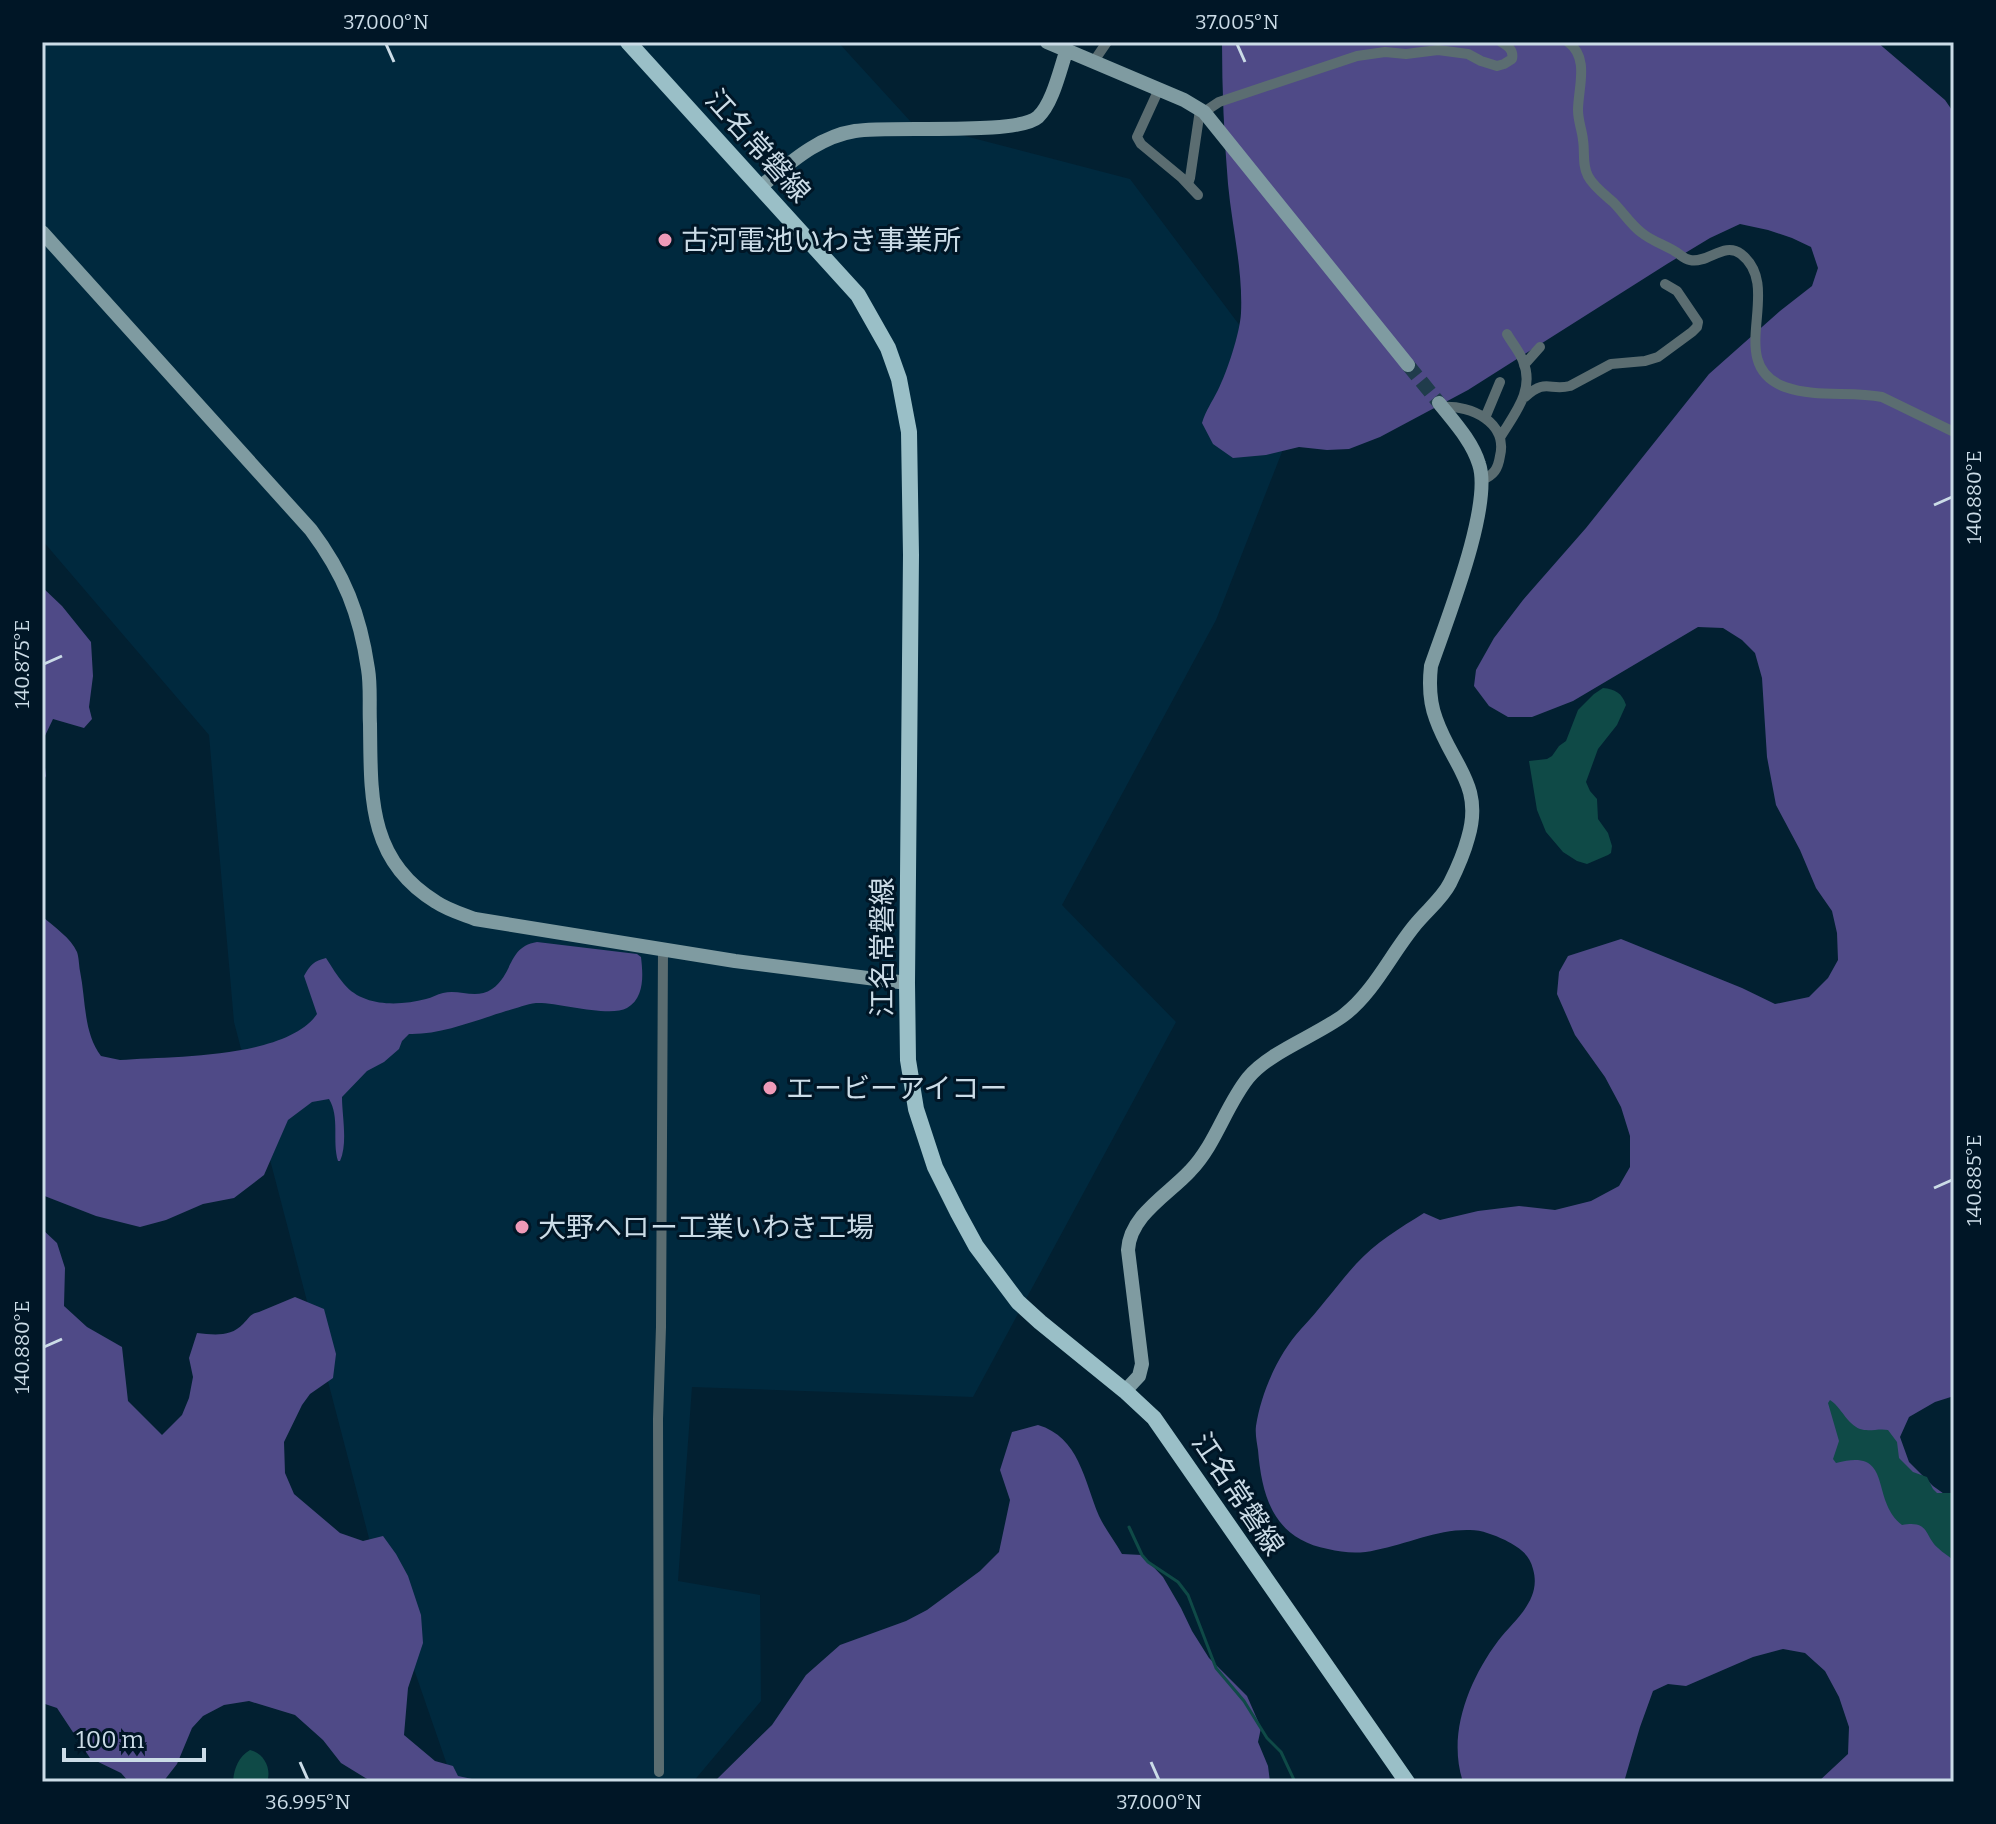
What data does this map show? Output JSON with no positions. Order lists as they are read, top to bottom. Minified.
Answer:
{"streets":{"main road":["江名常磐線"]},"places":["古河電池いわき事業所","エービーアイコー","大野ヘロー工業いわき工場"],"scale_bar":"100 m","coordinates":["37.000°N","37.005°N","140.880°E","140.875°E","140.885°E","36.995°N"]}
